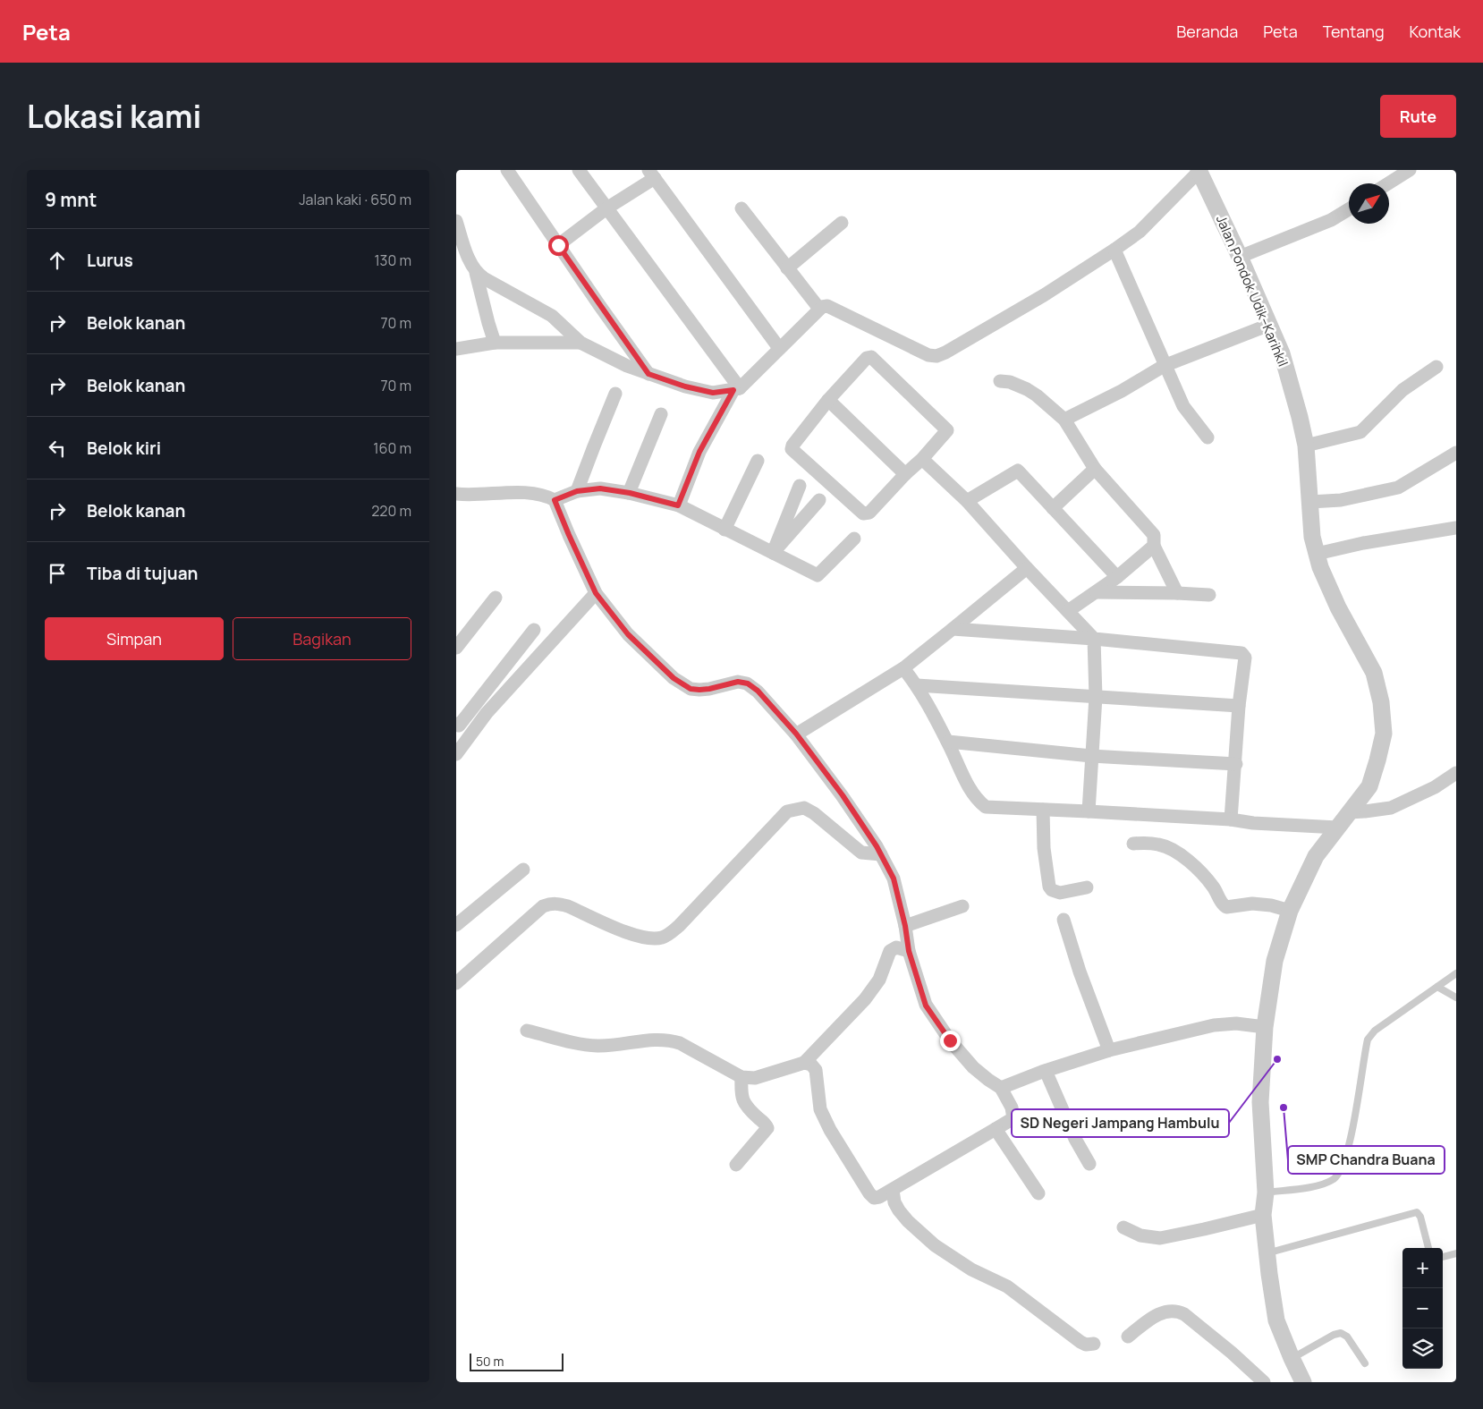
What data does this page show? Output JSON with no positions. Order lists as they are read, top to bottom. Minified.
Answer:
{"streets":{"street":["Jalan Pondok Udik–Karihkil"]},"places":["SD Negeri Jampang Hambulu","SMP Chandra Buana"],"scale_bar":"50 m","north":"top right","page":{"header":"Peta","nav":["Beranda","Peta","Tentang","Kontak"],"title":"Lokasi kami","buttons":["Rute",["Simpan","Bagikan"]],"heading":["9 mnt","Jalan kaki · 650 m"],"list":[["Lurus","130 m"],["Belok kanan","70 m"],["Belok kanan","70 m"],["Belok kiri","160 m"],["Belok kanan","220 m"],"Tiba di tujuan"],"map_buttons":["+","−"],"scale":"50 m"}}
